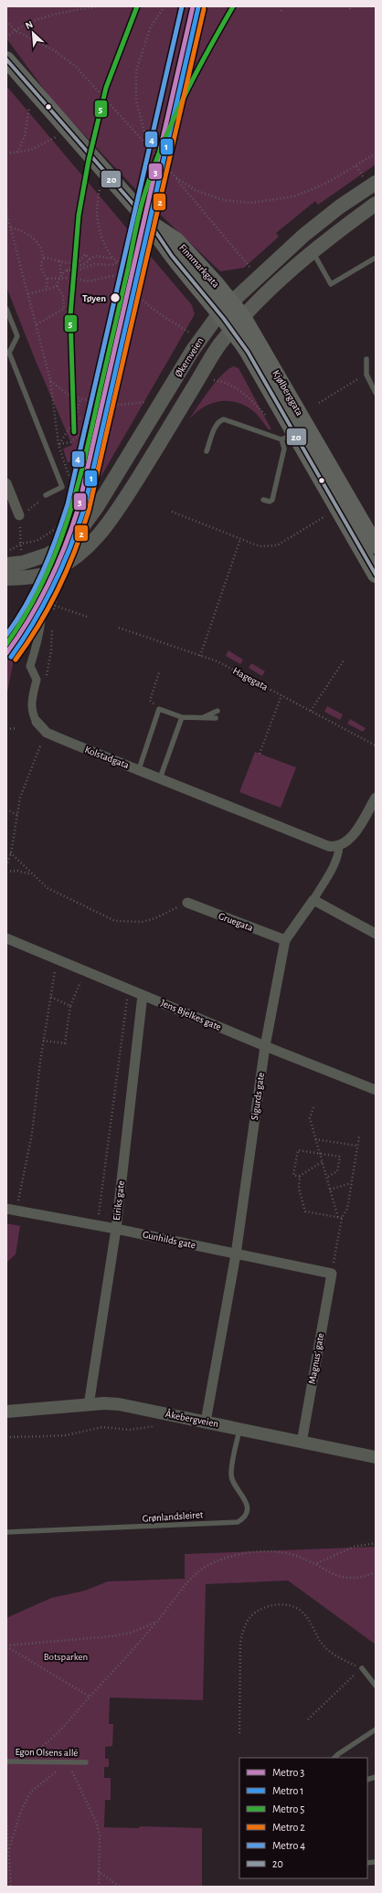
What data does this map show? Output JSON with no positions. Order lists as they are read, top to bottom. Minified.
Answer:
{"streets":{"main road":["Finnmarkgata","Økernveien","Kjølberggata"],"street":["Kolstadgata","Gruegata","Jens Bjelkes gate","Sigurds gate","Eiriks gate","Gunhilds gate","Magnus’ gate","Åkebergveien"],"lane":["Grønlandsleiret","Egon Olsens allé"],"path":["Hagegata"]},"crossings":[["Finnmarkgata","Økernveien"],["Finnmarkgata","Kjølberggata"],["Økernveien","Kjølberggata"],["Økernveien","Kolstadgata"],["Kolstadgata","Sigurds gate"],["Gruegata","Sigurds gate"],["Jens Bjelkes gate","Sigurds gate"],["Jens Bjelkes gate","Eiriks gate"],["Sigurds gate","Gunhilds gate"],["Sigurds gate","Åkebergveien"],["Eiriks gate","Gunhilds gate"],["Eiriks gate","Åkebergveien"],["Gunhilds gate","Magnus’ gate"],["Magnus’ gate","Åkebergveien"],["Åkebergveien","Grønlandsleiret"]],"parks":["Botsparken"],"places":["Tøyen"],"lines":["metro line 3","metro line 5","metro line 4","metro line 1","metro line 2","transit line 20"],"legend":["Metro 3","Metro 1","Metro 5","Metro 2","Metro 4","20"],"north":"top left"}
